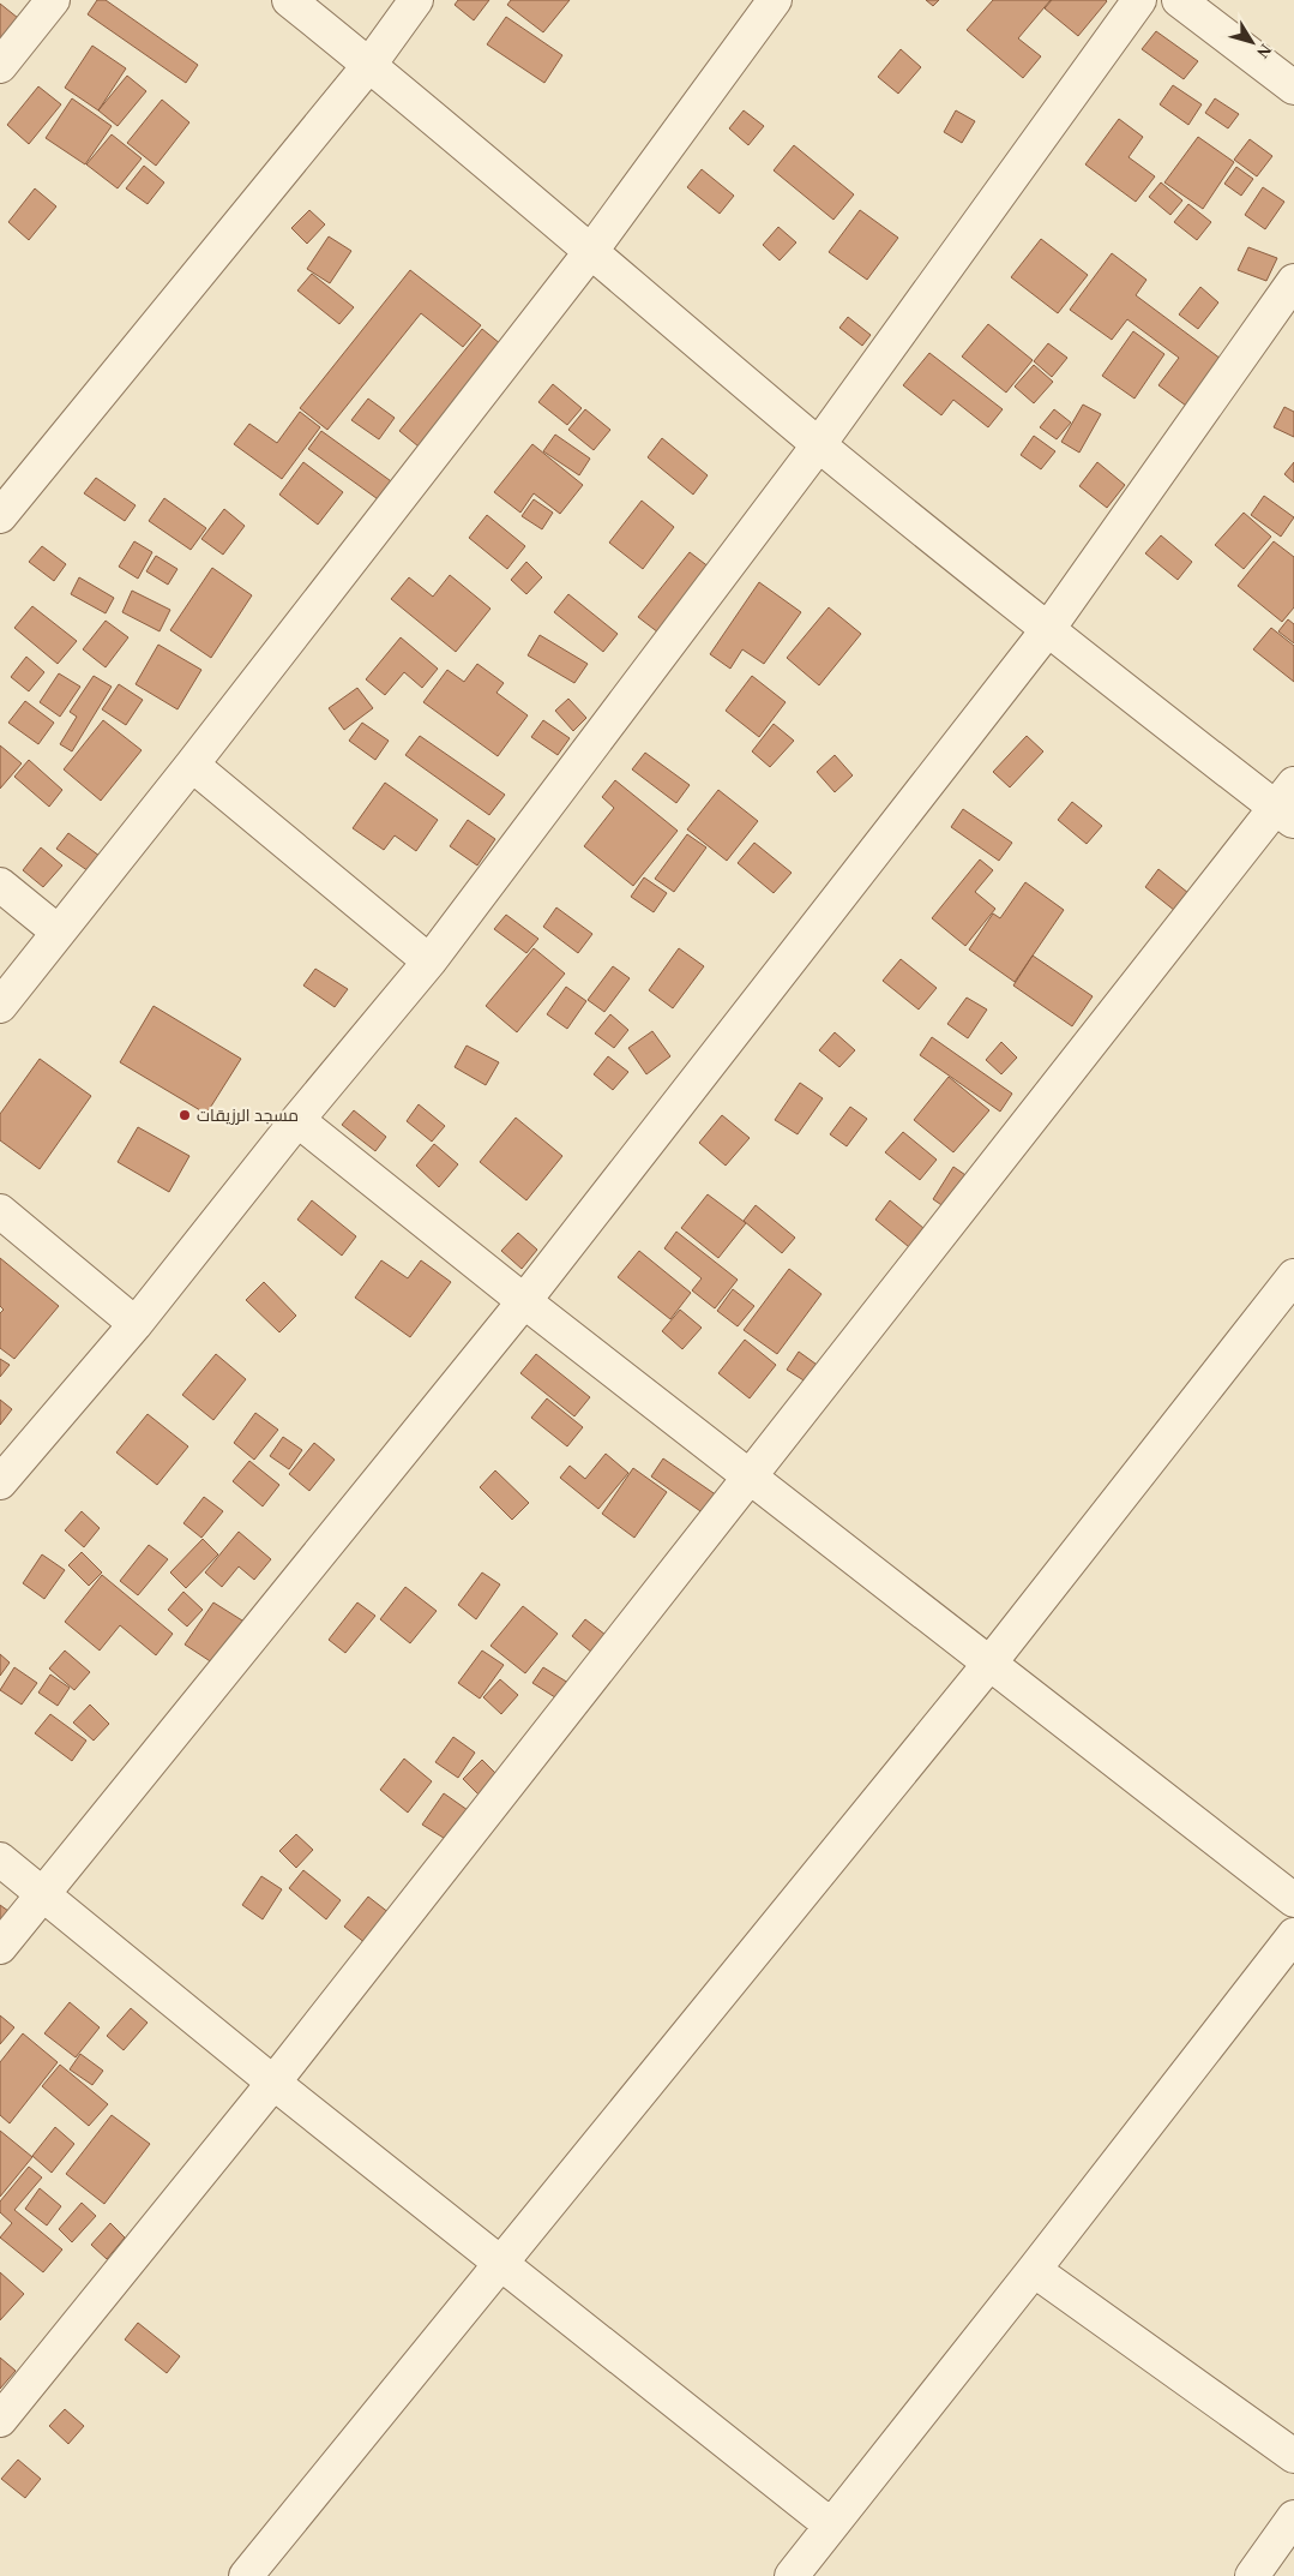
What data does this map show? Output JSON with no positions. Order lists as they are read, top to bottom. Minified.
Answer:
{"places":["مسجد الرزيقات"],"north":"bottom right"}
